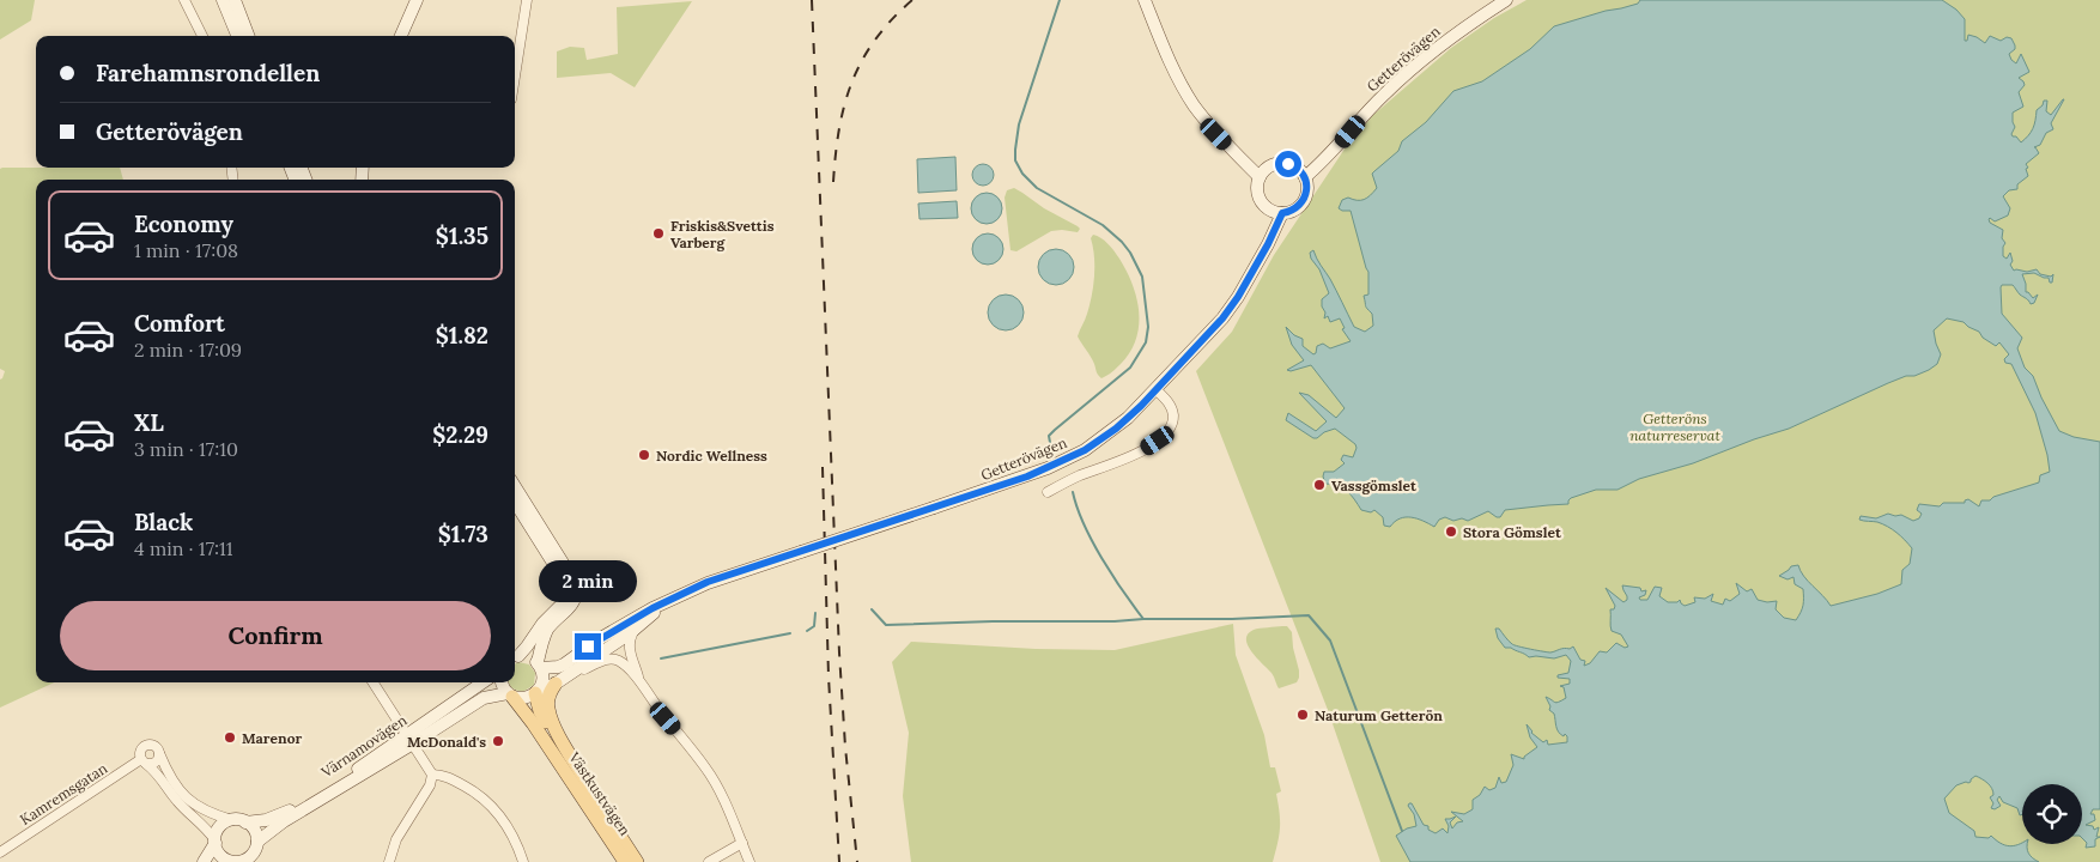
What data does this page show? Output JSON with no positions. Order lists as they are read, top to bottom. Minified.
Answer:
{"streets":{"main road":["Västkustvägen"],"street":["Getterövägen","Värnamovägen","Kamremsgatan"]},"crossings":[["Getterövägen","Värnamovägen"],["Getterövägen","Västkustvägen"],["Värnamovägen","Västkustvägen"]],"parks":["Getteröns naturreservat"],"places":["Friskis&Svettis Varberg","Nordic Wellness","Vassgömslet","Stora Gömslet","Naturum Getterön","Marenor","McDonald's"],"page":{"banner":["Farehamnsrondellen","Getterövägen"],"list":[{"name":"Economy","note":"1 min · 17:08","value":"$1.35"},{"name":"Comfort","note":"2 min · 17:09","value":"$1.82"},{"name":"XL","note":"3 min · 17:10","value":"$2.29"},{"name":"Black","note":"4 min · 17:11","value":"$1.73"}],"bubble":"2 min","buttons":"Confirm"}}
